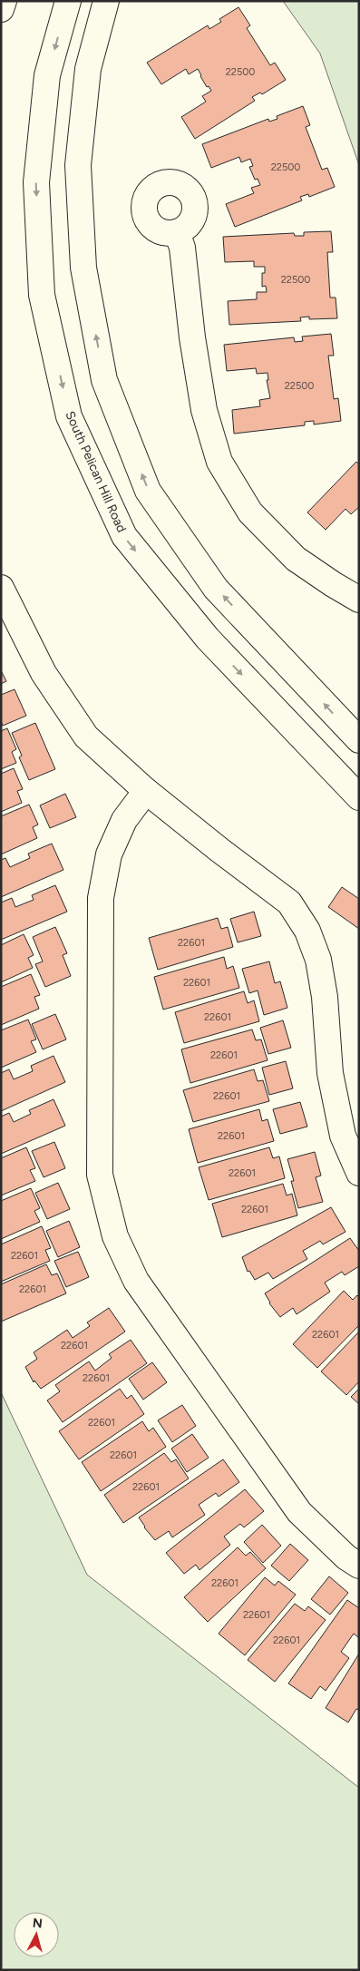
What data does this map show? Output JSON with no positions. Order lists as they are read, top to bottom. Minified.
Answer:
{"streets":{"street":["South Pelican Hill Road"]},"house_numbers":["22500","22500","22500","22500","22601","22601","22601","22601","22601","22601","22601","22601","22601","22601","22601","22601","22601","22601","22601","22601","22601","22601","22601"],"north":"top"}
